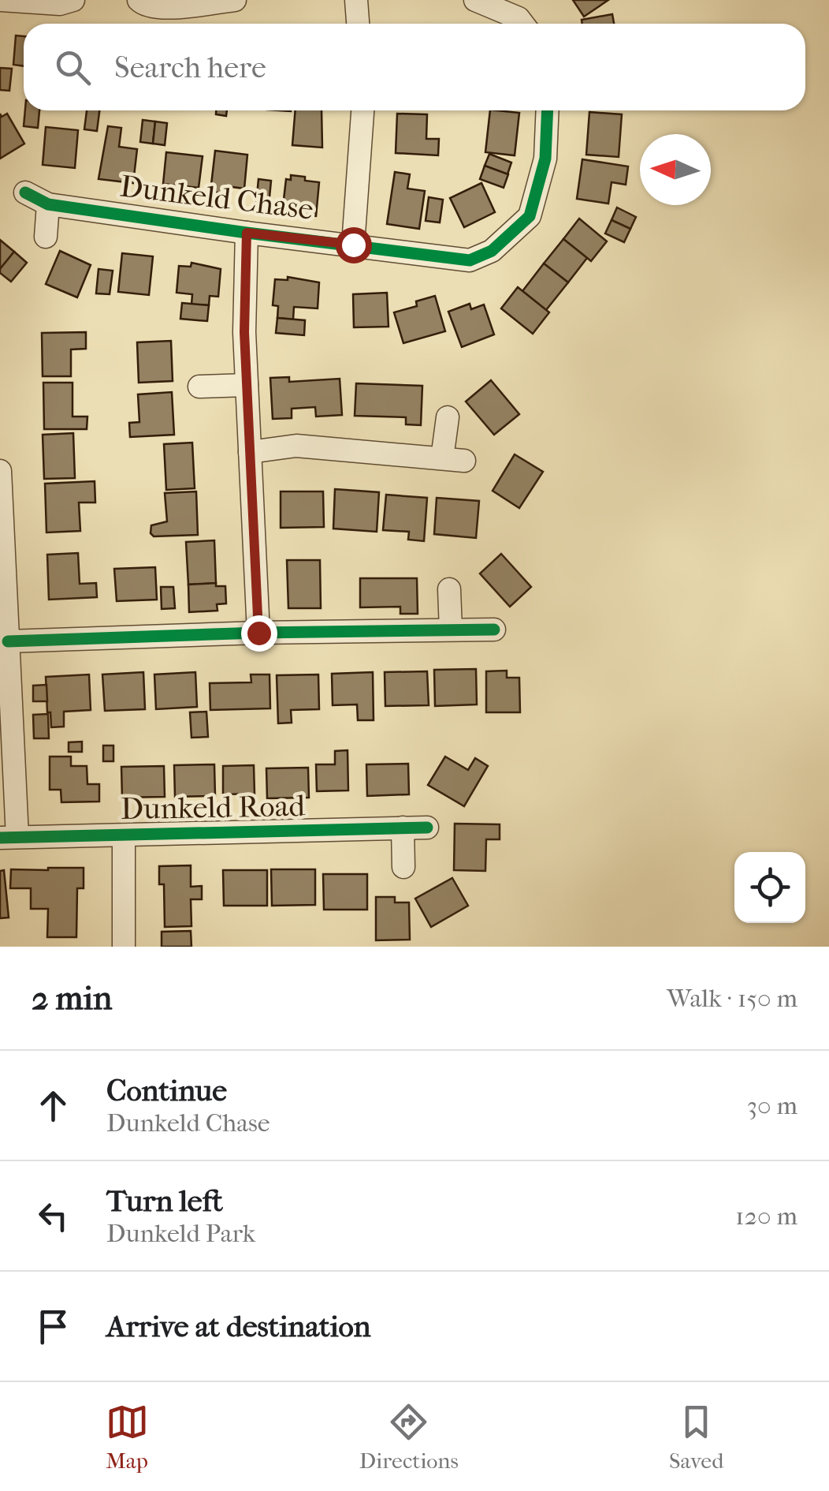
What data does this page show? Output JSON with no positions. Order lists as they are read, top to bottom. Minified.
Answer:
{"streets":{"street":["Dunkeld Chase","Dunkeld Road"]},"north":"left","page":{"search":"Search here","heading":["2 min","Walk · 150 m"],"list":[["Continue","Dunkeld Chase","30 m"],["Turn left","Dunkeld Park","120 m"],"Arrive at destination"],"nav":["Map","Directions","Saved"]}}
